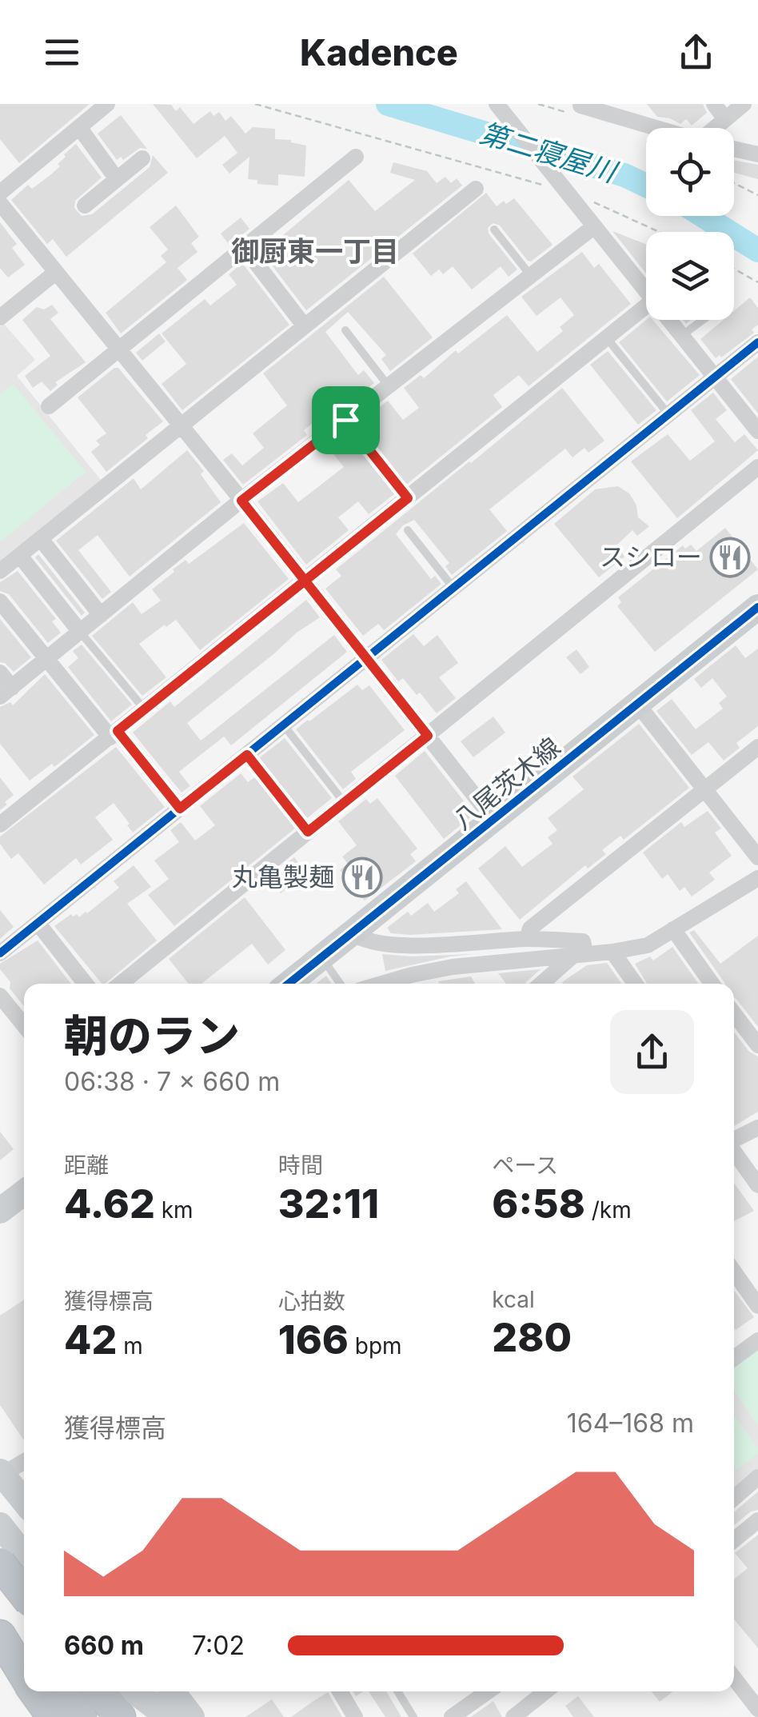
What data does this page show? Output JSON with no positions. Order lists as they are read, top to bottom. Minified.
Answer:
{"streets":{"main road":["八尾茨木線"]},"districts":["御厨東一丁目"],"water":["第二寝屋川"],"places":{"restaurant":["スシロー","丸亀製麺"]},"page":{"header":"Kadence","heading":["朝のラン","06:38 · 7 × 660 m"],"stats":[["距離","4.62 km"],["時間","32:11"],["ペース","6:58 /km"],["獲得標高","42 m"],["心拍数","166 bpm"],["kcal","280"]],"chart":["獲得標高","164–168 m"],"list":[{"name":"660 m","note":"7:02"}]}}
